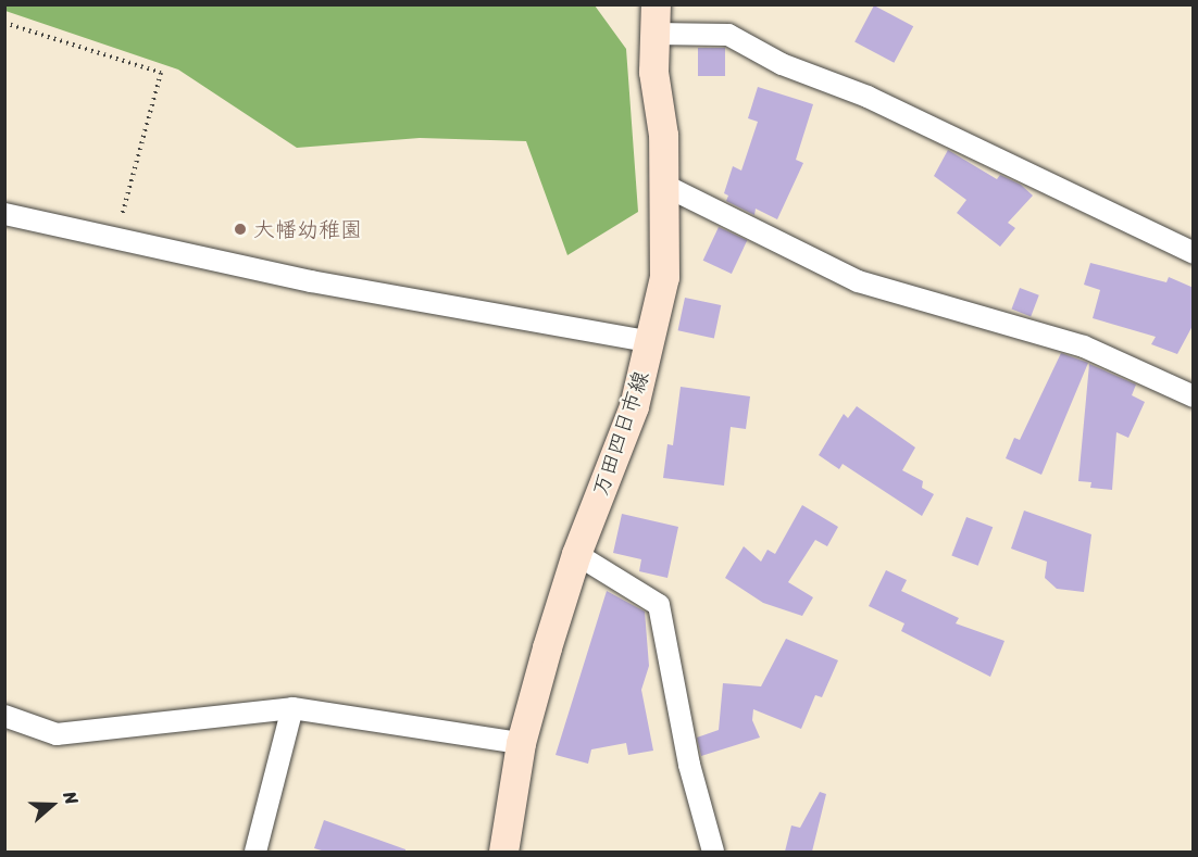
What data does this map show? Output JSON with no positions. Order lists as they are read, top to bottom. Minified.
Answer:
{"streets":{"main road":["万田四日市線"]},"places":["大幡幼稚園"],"north":"right"}
